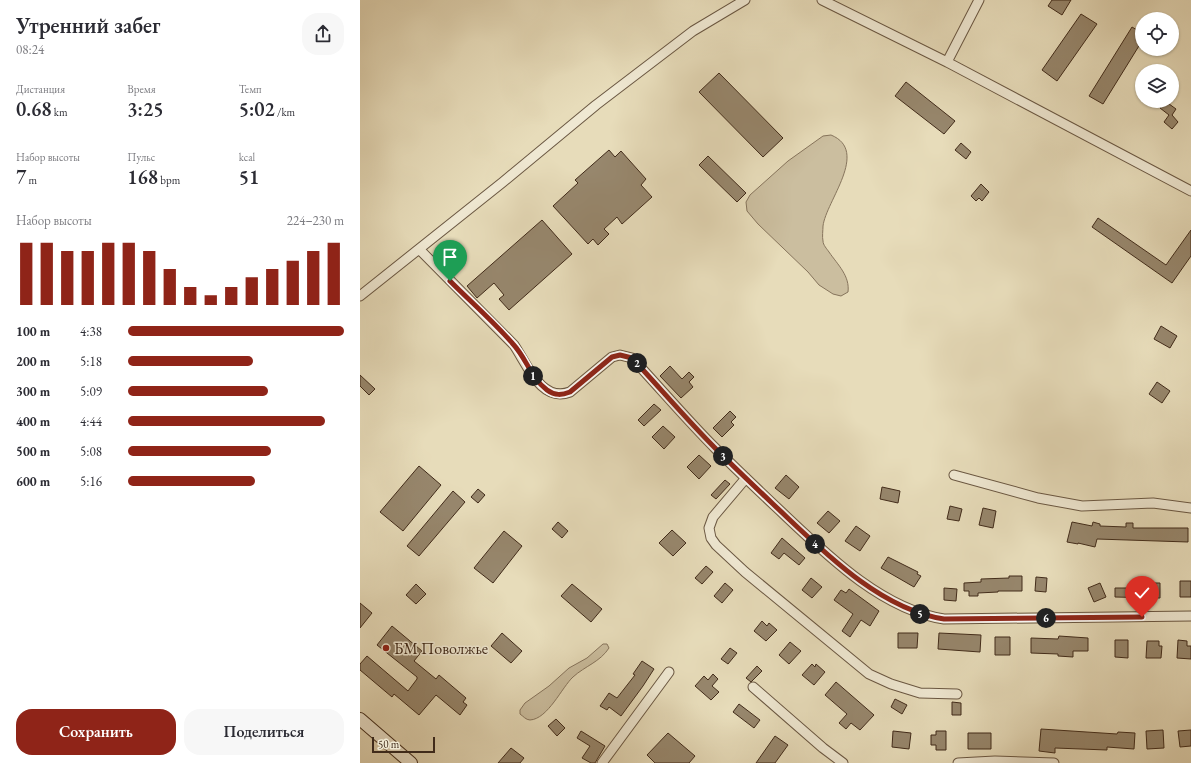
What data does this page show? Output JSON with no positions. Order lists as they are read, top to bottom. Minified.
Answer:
{"places":["БМ Поволжье"],"scale_bar":"50 m","page":{"heading":["Утренний забег","08:24"],"stats":[["Дистанция","0.68 km"],["Время","3:25"],["Темп","5:02 /km"],["Набор высоты","7 m"],["Пульс","168 bpm"],["kcal","51"]],"chart":["Набор высоты","224–230 m"],"list":[{"name":"100 m","note":"4:38"},{"name":"200 m","note":"5:18"},{"name":"300 m","note":"5:09"},{"name":"400 m","note":"4:44"},{"name":"500 m","note":"5:08"},{"name":"600 m","note":"5:16"}],"pins":["2","1","3","4","5","6"],"buttons":["Сохранить","Поделиться"],"scale":"50 m"}}
